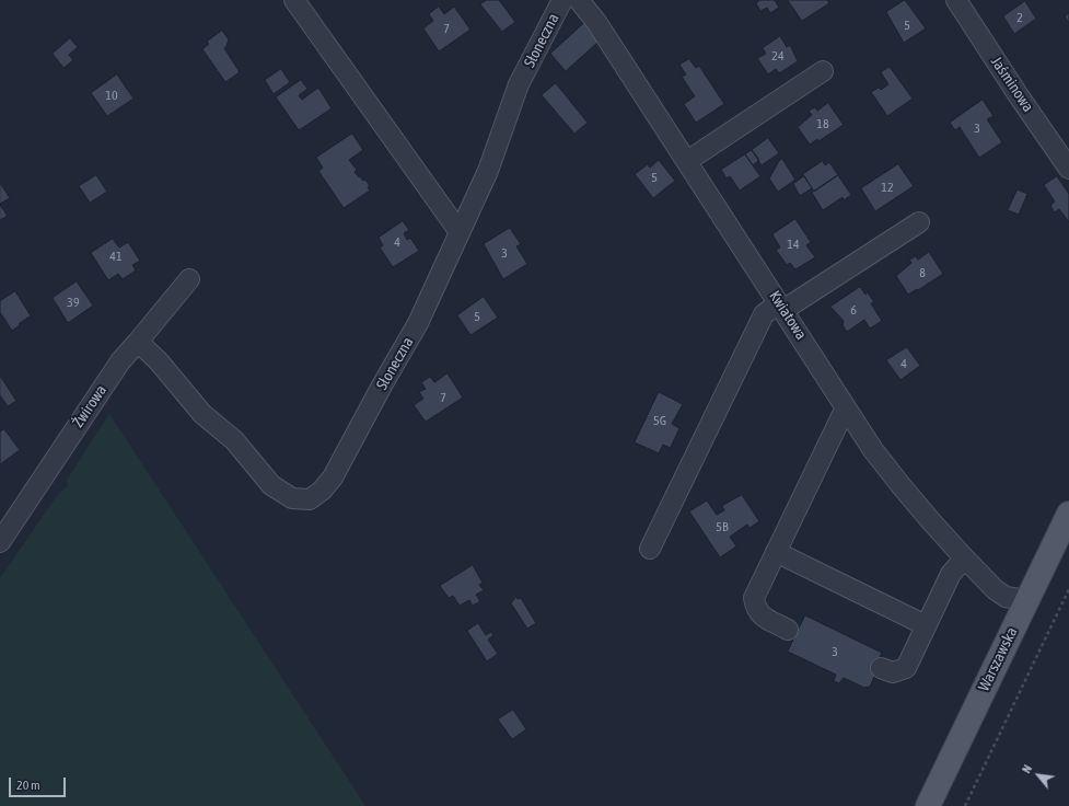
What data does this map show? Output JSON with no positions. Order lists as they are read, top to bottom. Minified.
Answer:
{"streets":{"main road":["Warszawska"],"street":["Słoneczna","Jaśminowa","Kwiatowa","Żwirowa"]},"crossings":[["Słoneczna","Żwirowa"],["Kwiatowa","Warszawska"]],"house_numbers":["2","5","7","24","10","18","3","5","12","4","14","3","41","8","39","6","5","4","7","5G","5B","3"],"scale_bar":"20 m","north":"top left"}
